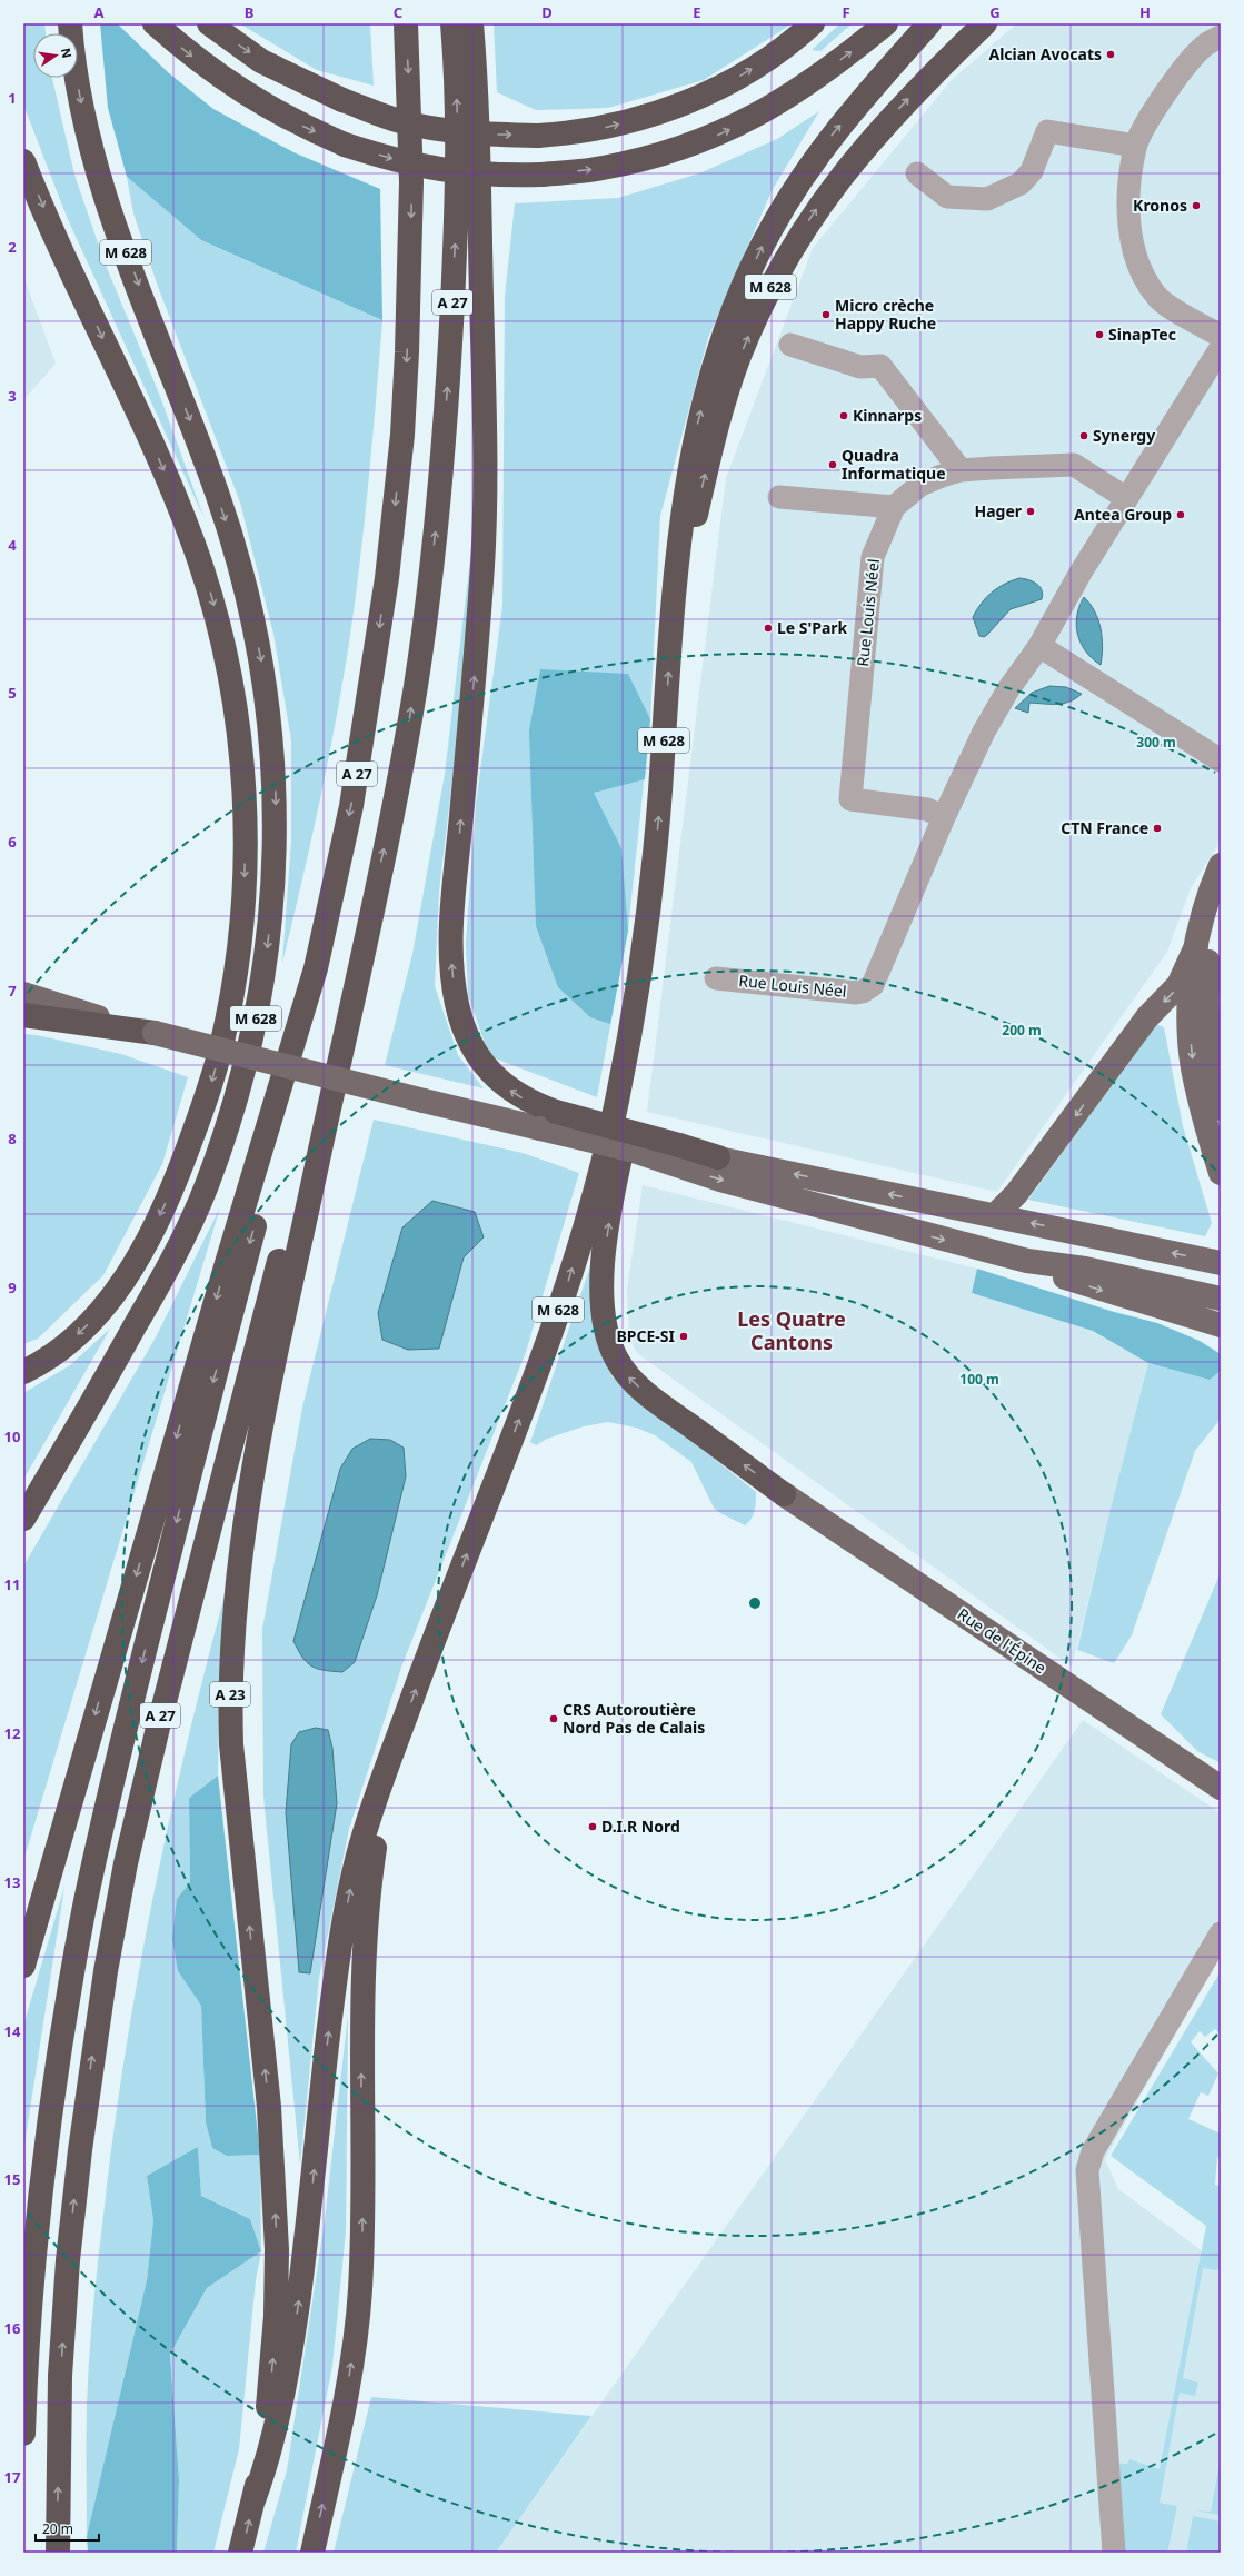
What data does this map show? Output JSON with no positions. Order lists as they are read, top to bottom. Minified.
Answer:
{"streets":{"highway":["M 628","A 27","A 23"],"main road":["Rue de l'Épine"],"street":["Rue Louis Néel"]},"crossings":[["A 27","A 23"]],"districts":["Les Quatre Cantons"],"places":["Alcian Avocats","Kronos","Micro crèche Happy Ruche","SinapTec","Kinnarps","Synergy","Quadra Informatique","Hager","Antea Group","Le S'Park","CTN France","BPCE-SI","CRS Autoroutière Nord Pas de Calais","D.I.R Nord"],"scale_bar":"20 m","north":"right","grid":{"columns":["A","B","C","D","E","F","G","H"],"rows":["1","2","3","4","5","6","7","8","9","10","11","12","13","14","15","16","17"]},"rings":["300 m","200 m","100 m"]}
